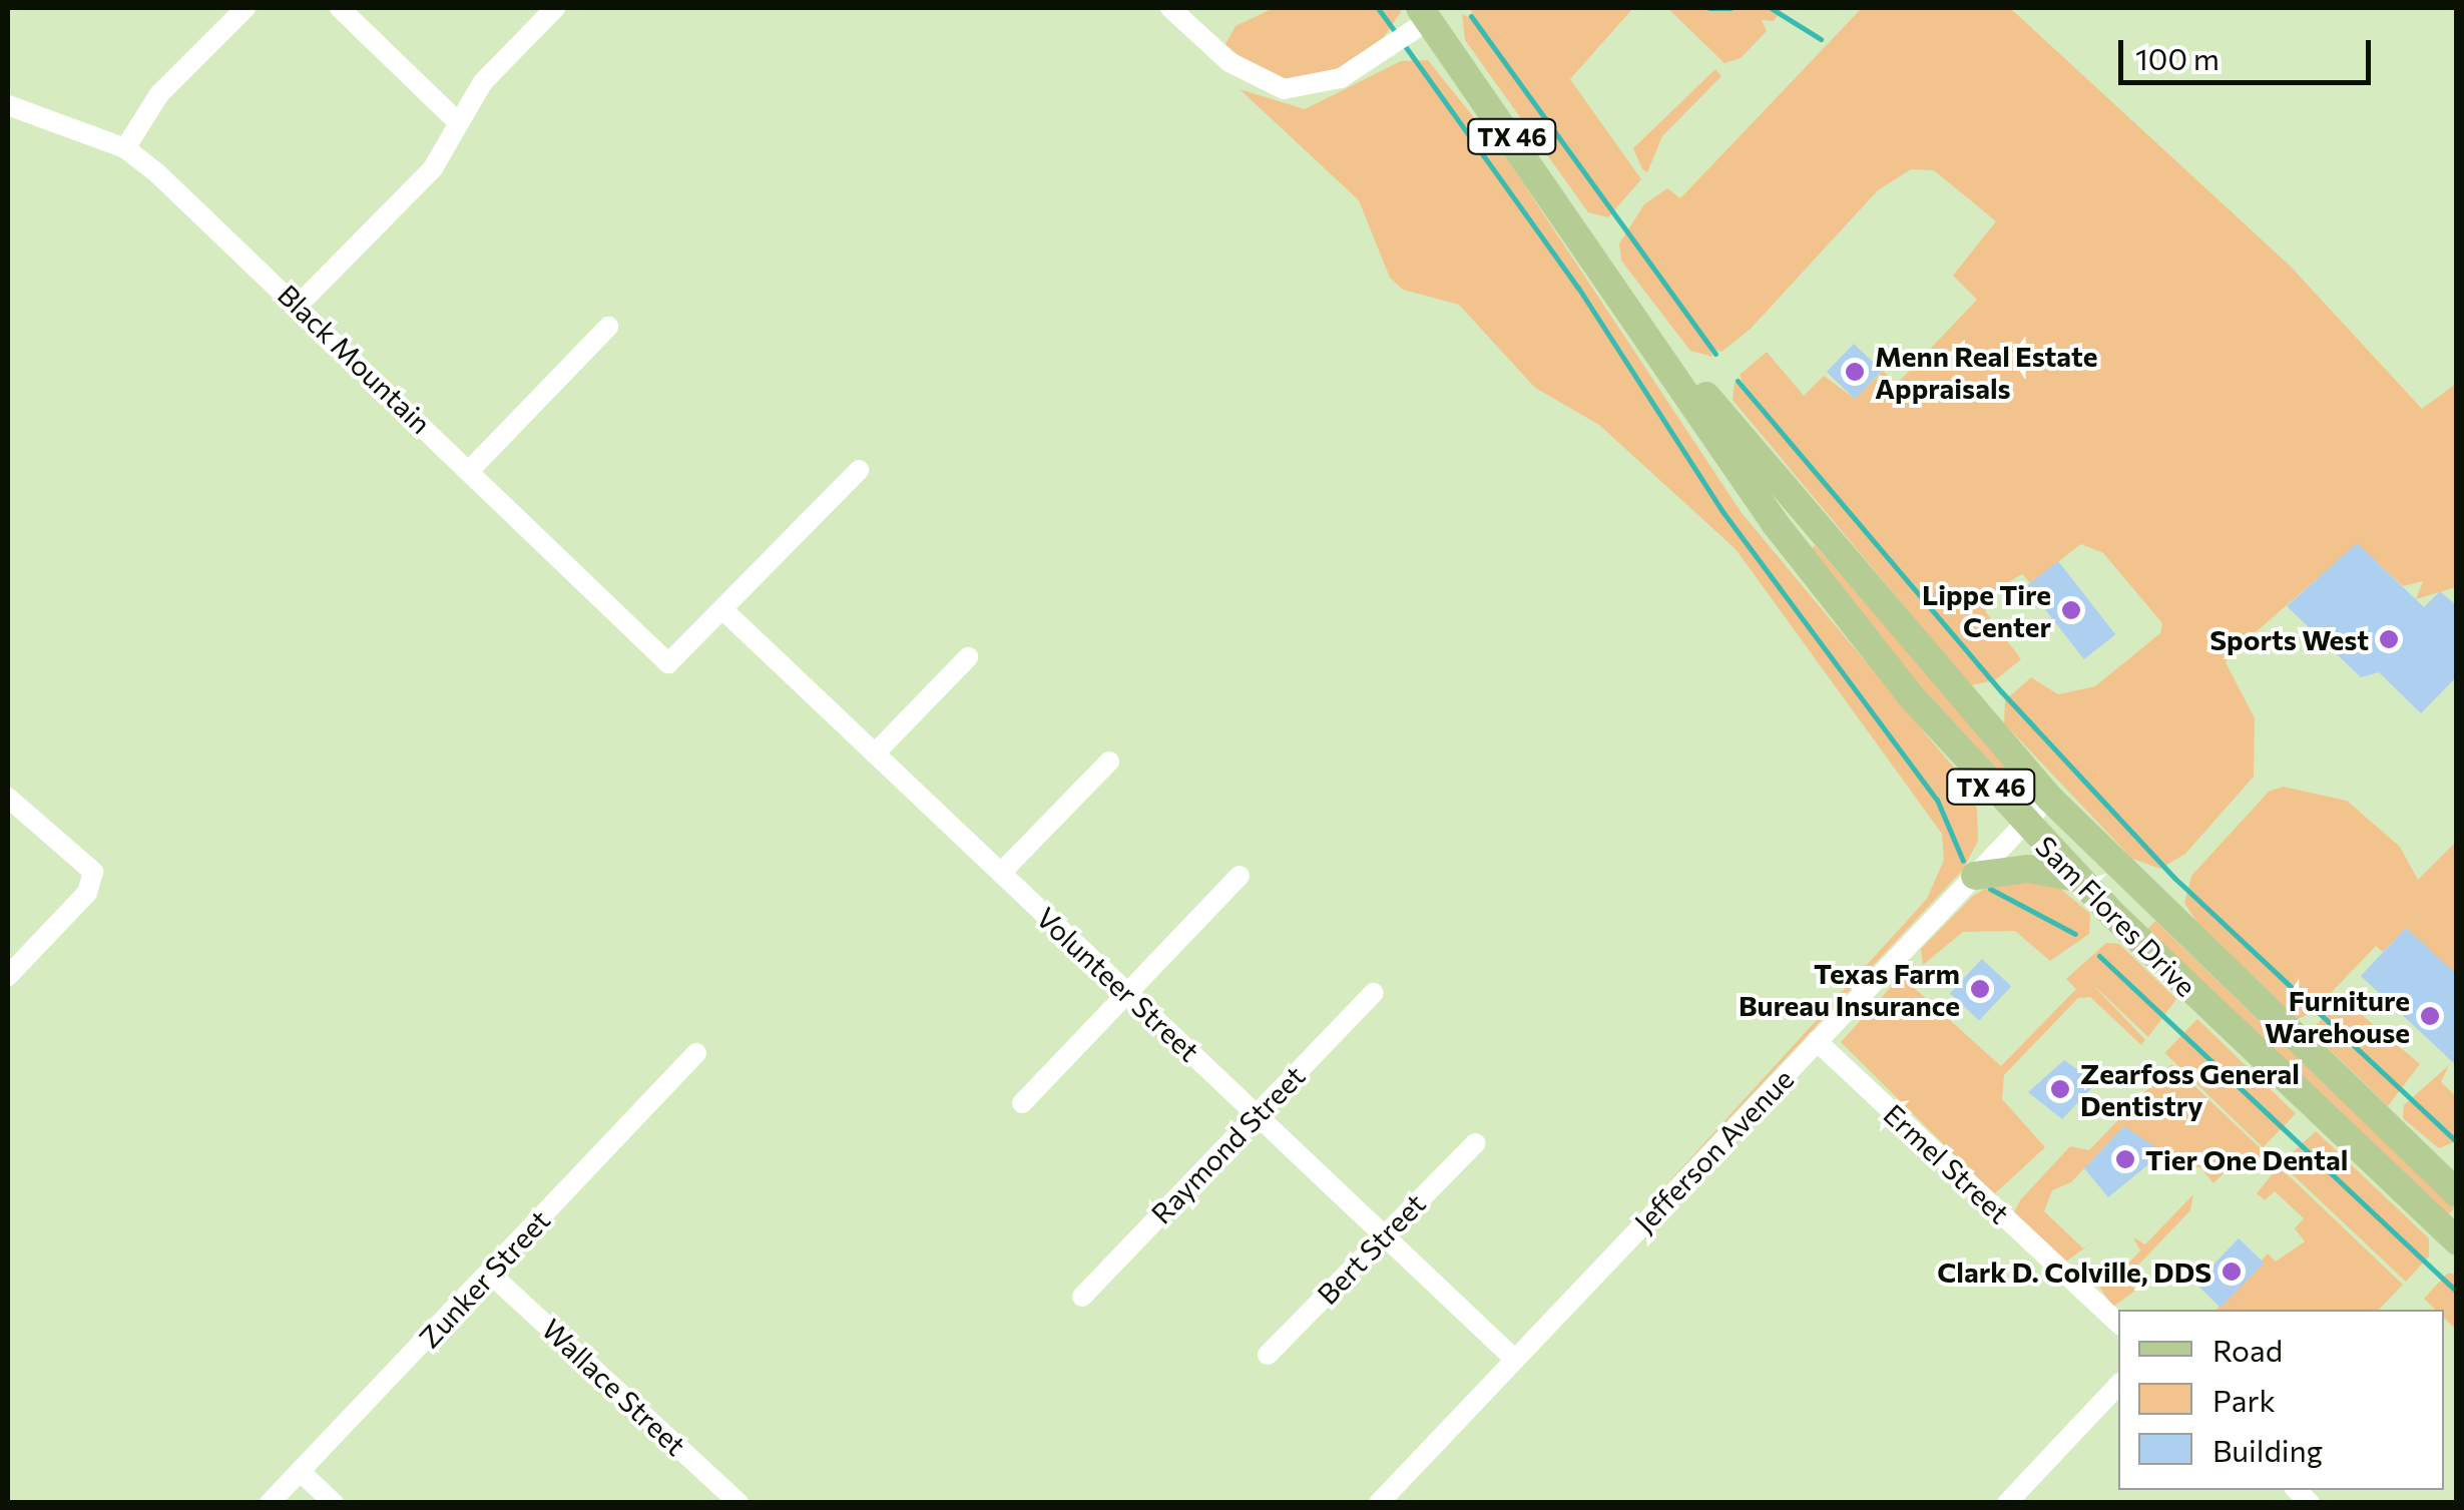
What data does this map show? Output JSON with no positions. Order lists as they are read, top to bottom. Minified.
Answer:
{"streets":{"main road":["TX 46","Sam Flores Drive"],"street":["Black Mountain","Volunteer Street","Raymond Street","Jefferson Avenue","Ermel Street","Bert Street","Zunker Street","Wallace Street"]},"crossings":[["Black Mountain","Volunteer Street"],["Sam Flores Drive","Jefferson Avenue"],["Volunteer Street","Raymond Street"],["Volunteer Street","Jefferson Avenue"],["Volunteer Street","Bert Street"],["Jefferson Avenue","Ermel Street"],["Zunker Street","Wallace Street"]],"places":["Menn Real Estate Appraisals","Lippe Tire Center","Sports West","Texas Farm Bureau Insurance","Furniture Warehouse","Zearfoss General Dentistry","Tier One Dental","Clark D. Colville, DDS"],"legend":["Road","Park","Building"],"scale_bar":"100 m"}
